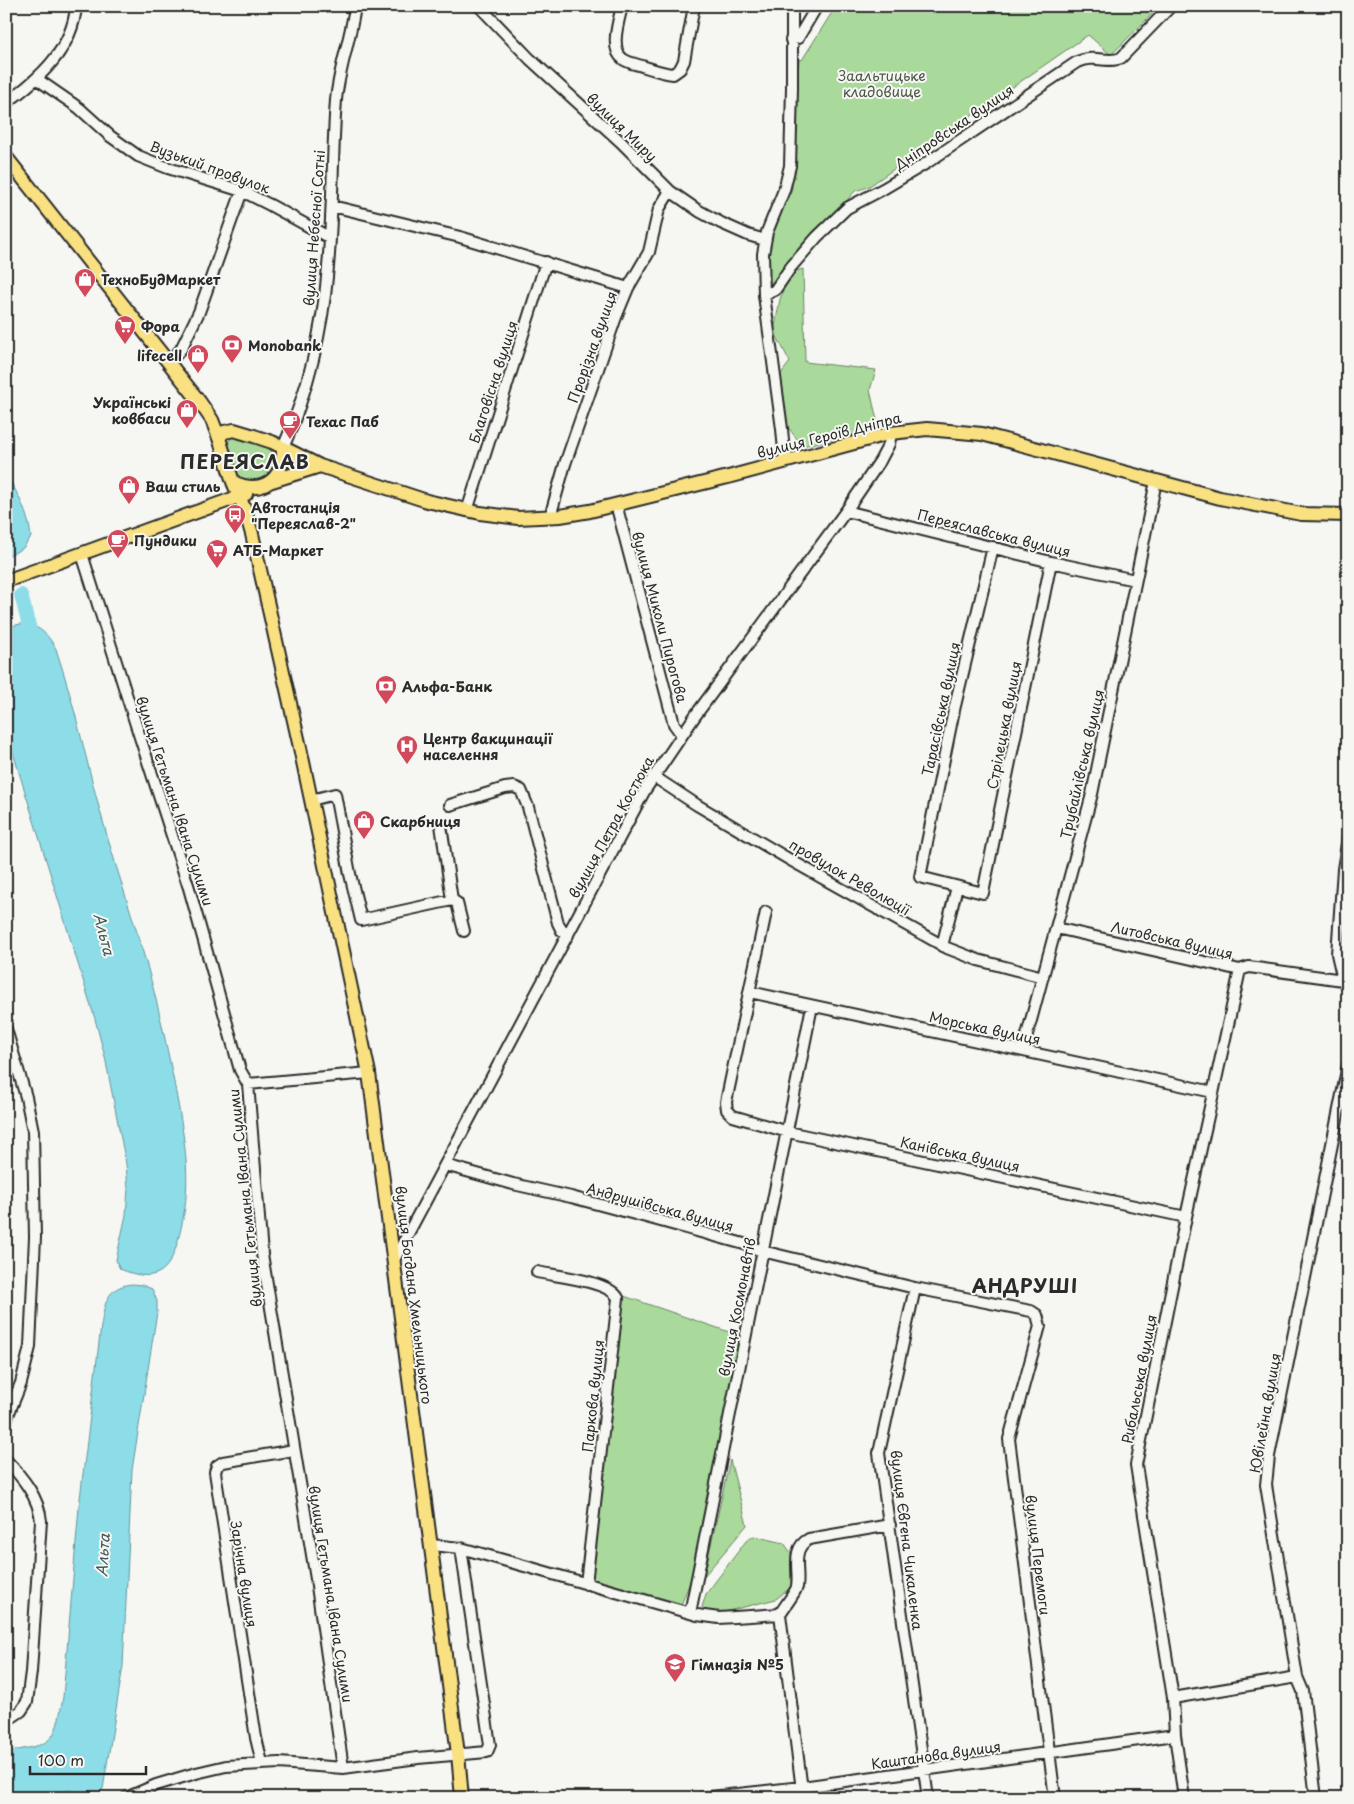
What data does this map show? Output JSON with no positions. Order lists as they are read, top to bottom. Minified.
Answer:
{"streets":{"main road":["вулиця Героїв Дніпра","вулиця Богдана Хмельницького"],"street":["вулиця Миру","Дніпровська вулиця","Вузький провулок","вулиця Небесної Сотні","Прорізна вулиця","Благовісна вулиця","Переяславська вулиця","вулиця Миколи Пирогова","Тарасівська вулиця","Стрілецька вулиця","Трубайлівська вулиця","вулиця Гетьмана Івана Сулими","вулиця Петра Костюка","провулок Революції","Литовська вулиця","Морська вулиця","Канівська вулиця","Андрушівська вулиця","вулиця Космонавтів","Рибальська вулиця","Паркова вулиця","Ювілейна вулиця","вулиця Євгена Чикаленка","вулиця Перемоги","Зарічна вулиця","Каштанова вулиця"]},"crossings":[["вулиця Миру","Прорізна вулиця"],["Вузький провулок","вулиця Небесної Сотні"],["вулиця Небесної Сотні","вулиця Героїв Дніпра"],["вулиця Небесної Сотні","вулиця Богдана Хмельницького"],["Прорізна вулиця","вулиця Героїв Дніпра"],["Благовісна вулиця","вулиця Героїв Дніпра"],["вулиця Героїв Дніпра","вулиця Миколи Пирогова"],["вулиця Героїв Дніпра","Трубайлівська вулиця"],["вулиця Героїв Дніпра","вулиця Петра Костюка"],["вулиця Героїв Дніпра","вулиця Богдана Хмельницького"],["Переяславська вулиця","Тарасівська вулиця"],["Переяславська вулиця","Стрілецька вулиця"],["Переяславська вулиця","Трубайлівська вулиця"],["Переяславська вулиця","вулиця Петра Костюка"],["вулиця Миколи Пирогова","вулиця Петра Костюка"],["Тарасівська вулиця","Стрілецька вулиця"],["Трубайлівська вулиця","провулок Революції"],["Трубайлівська вулиця","Литовська вулиця"],["Трубайлівська вулиця","Морська вулиця"],["вулиця Гетьмана Івана Сулими","Зарічна вулиця"],["вулиця Петра Костюка","провулок Революції"],["вулиця Петра Костюка","Андрушівська вулиця"],["вулиця Петра Костюка","вулиця Богдана Хмельницького"],["Литовська вулиця","Рибальська вулиця"],["Морська вулиця","Канівська вулиця"],["Морська вулиця","вулиця Космонавтів"],["Морська вулиця","Рибальська вулиця"],["Канівська вулиця","вулиця Космонавтів"],["Канівська вулиця","Рибальська вулиця"],["Андрушівська вулиця","вулиця Космонавтів"],["Андрушівська вулиця","вулиця Євгена Чикаленка"],["Андрушівська вулиця","вулиця Перемоги"],["Рибальська вулиця","Каштанова вулиця"],["вулиця Євгена Чикаленка","Каштанова вулиця"],["вулиця Перемоги","Каштанова вулиця"]],"districts":["ПЕРЕЯСЛАВ","АНДРУШІ"],"water":["Альта"],"parks":["Заальтицьке кладовище"],"places":{"shop":["ТехноБудМаркет","lifecell","Українські ковбаси","Ваш стиль","Скарбниця"],"supermarket":["Фора","АТБ-Маркет"],"bank":["Monobank","Альфа-Банк"],"cafe":["Техас Паб","Пундики"],"bus stop":["Автостанція \"Переяслав-2\""],"hospital":["Центр вакцинації населення"],"school or university":["Гімназія №5"]},"scale_bar":"100 m"}
